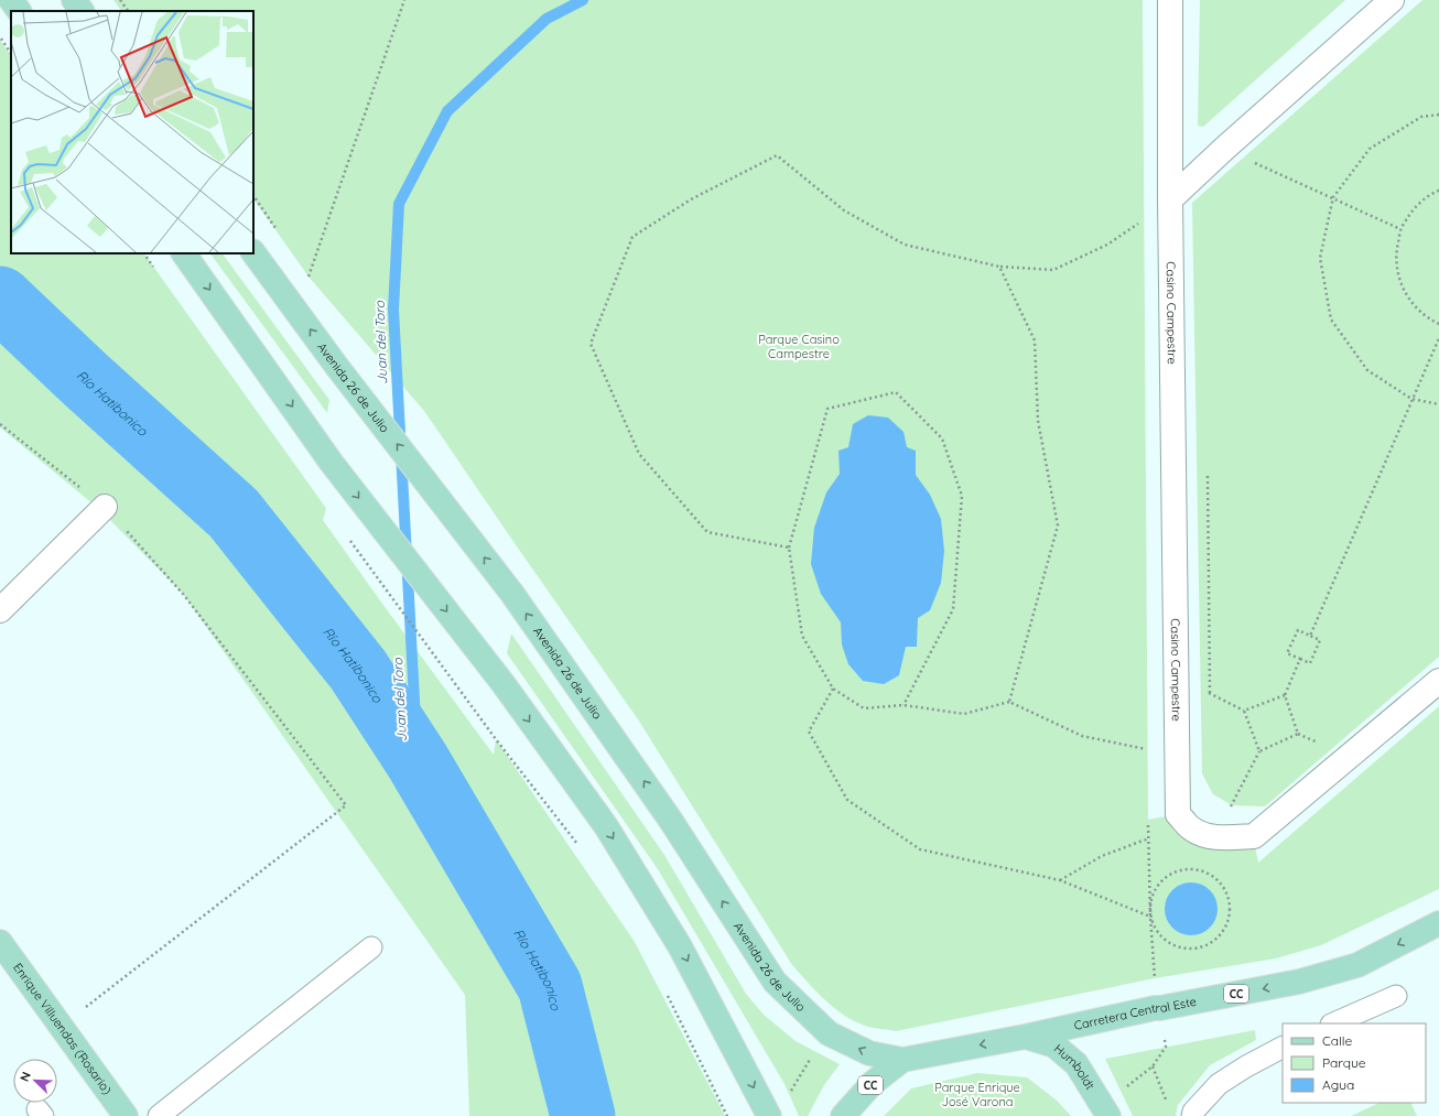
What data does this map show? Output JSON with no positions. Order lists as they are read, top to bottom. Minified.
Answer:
{"streets":{"main road":["Avenida 26 de Julio","CC","Carretera Central Este","Enrique Villuendas (Rosario)","Humboldt"],"street":["Casino Campestre"]},"crossings":[["Avenida 26 de Julio","Carretera Central Este"],["Carretera Central Este","Humboldt"]],"one_way":["Carretera Central Este"],"water":["Juan del Toro","Río Hatibonico"],"parks":["Parque Casino Campestre","Parque Enrique José Varona"],"legend":["Calle","Parque","Agua"],"north":"top left"}
